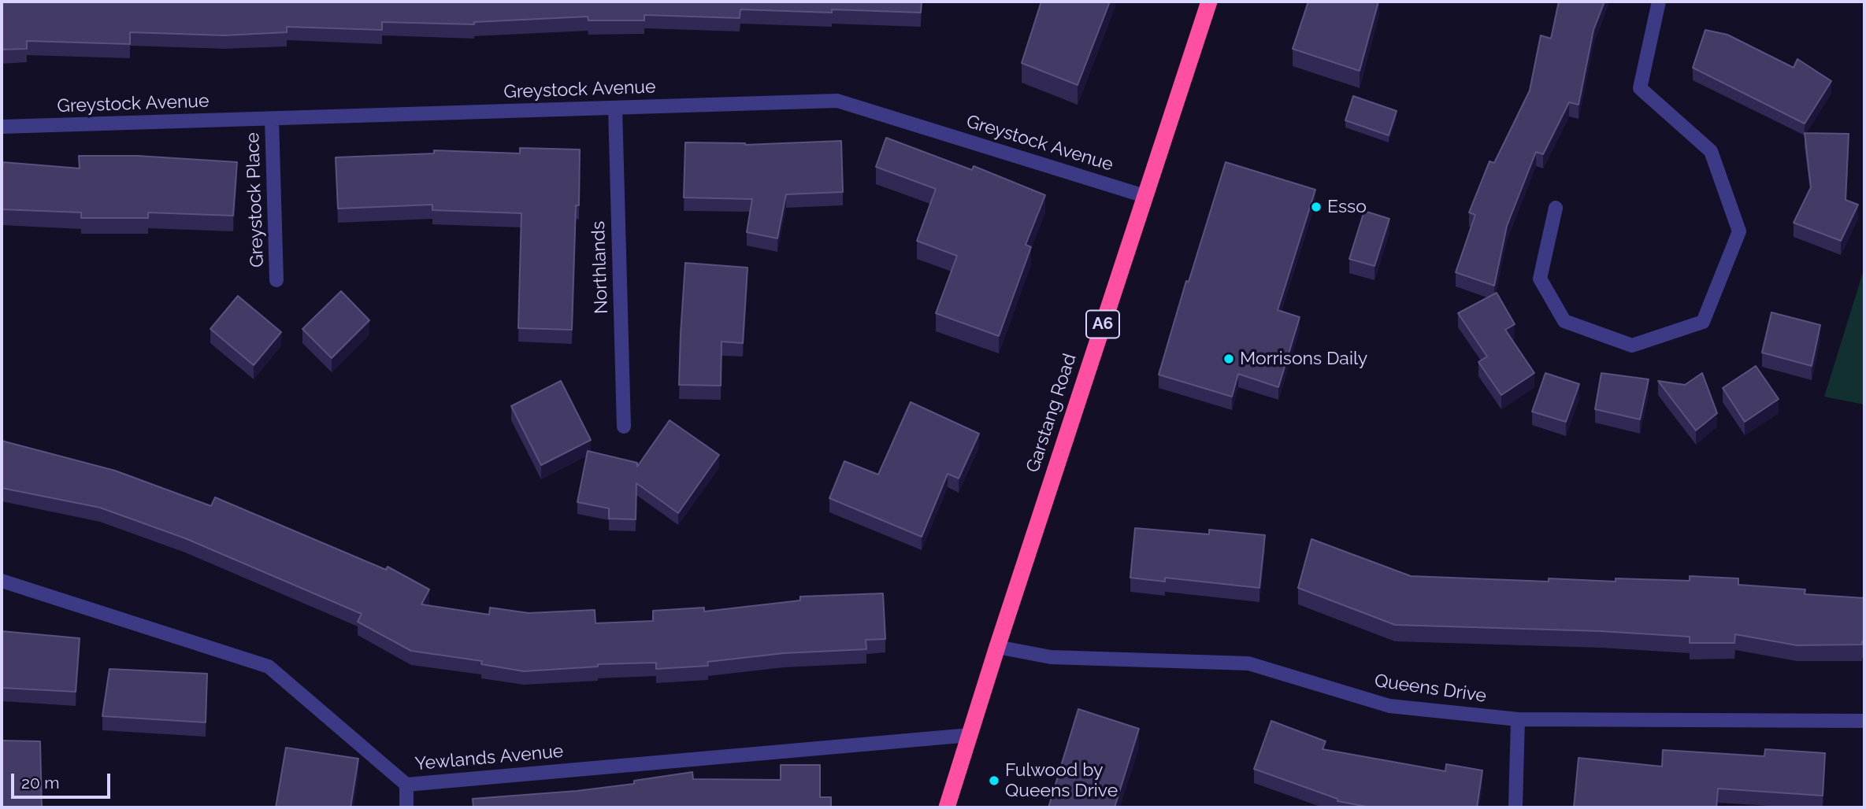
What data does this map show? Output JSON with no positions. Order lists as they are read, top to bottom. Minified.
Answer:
{"streets":{"highway":["A6","Garstang Road"],"street":["Greystock Avenue","Greystock Place","Northlands","Queens Drive","Yewlands Avenue"]},"crossings":[["Greystock Avenue","Greystock Place"],["Greystock Avenue","Northlands"],["Greystock Avenue","Garstang Road"],["Garstang Road","Queens Drive"],["Garstang Road","Yewlands Avenue"]],"places":["Esso","Morrisons Daily","Fulwood by Queens Drive"],"scale_bar":"20 m"}
